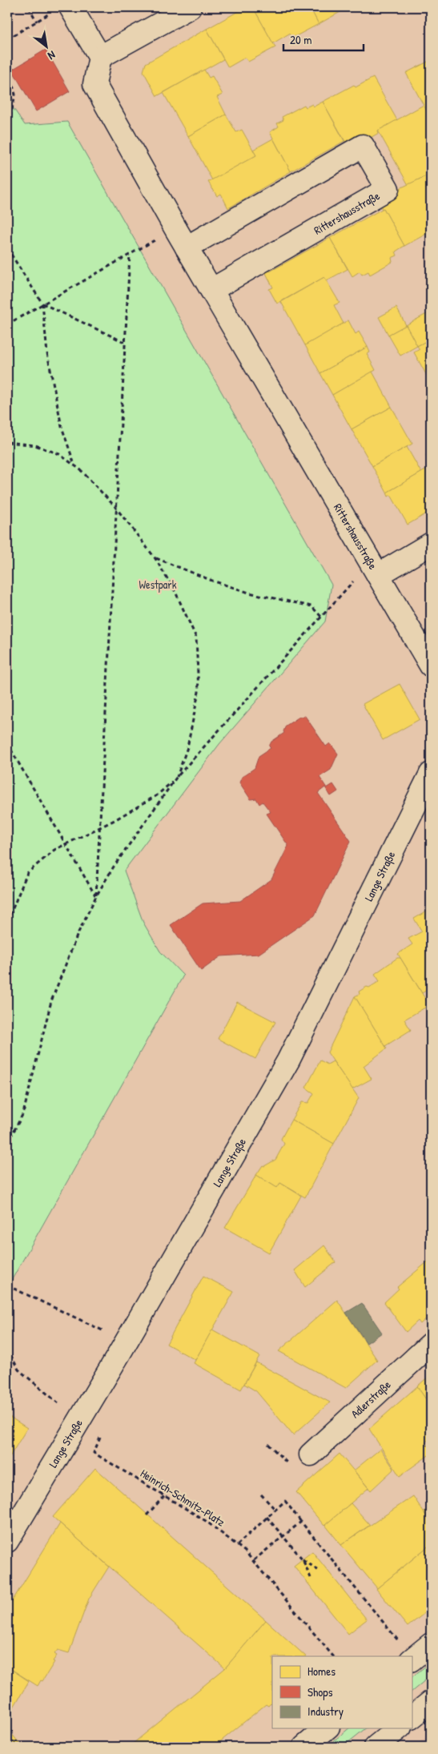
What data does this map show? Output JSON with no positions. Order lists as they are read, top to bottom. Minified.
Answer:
{"streets":{"street":["Rittershausstraße","Lange Straße","Adlerstraße"],"path":["Heinrich-Schmitz-Platz"]},"crossings":[["Lange Straße","Heinrich-Schmitz-Platz"]],"parks":["Westpark"],"legend":["Homes","Shops","Industry"],"scale_bar":"20 m","north":"bottom right"}
